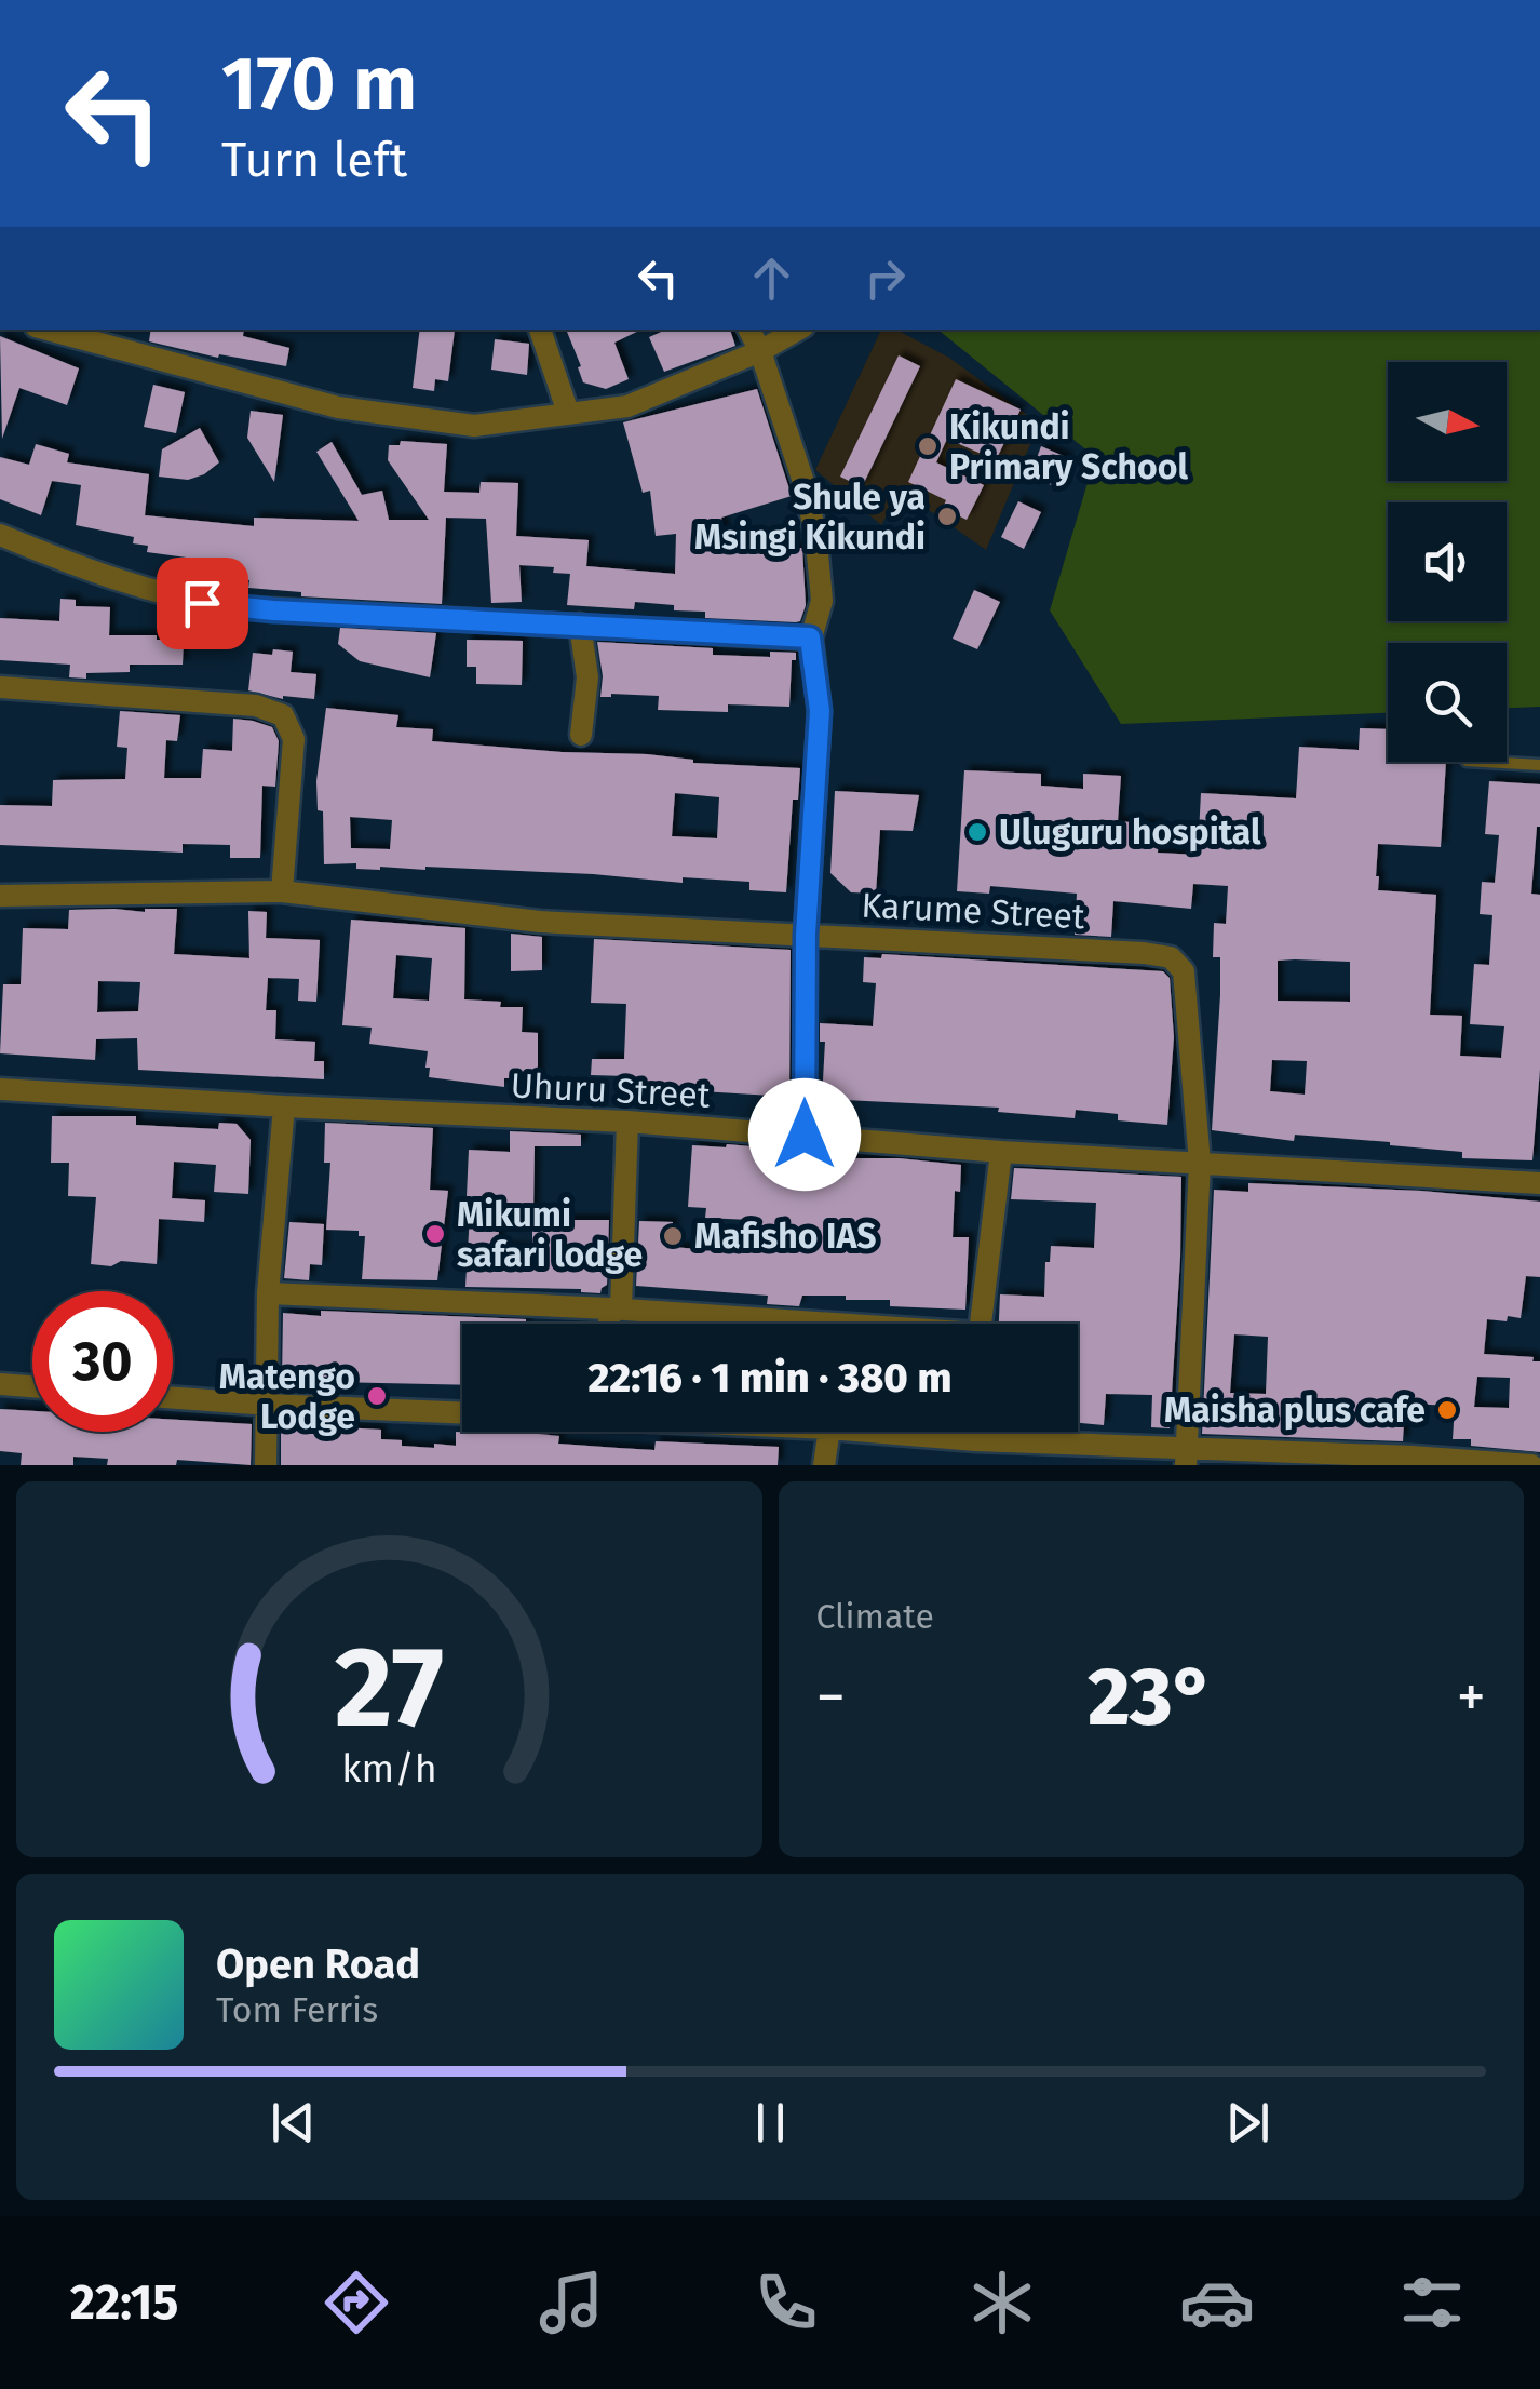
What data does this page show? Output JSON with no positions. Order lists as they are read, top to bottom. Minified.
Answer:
{"streets":{"street":["Karume Street","Uhuru Street"]},"crossings":[["Karume Street","Uhuru Street"]],"places":["Kikundi Primary School","Shule ya Msingi Kikundi","Uluguru hospital","Mikumi safari lodge","Mafisho IAS","Matengo Lodge","Maisha plus cafe"],"north":"right","page":{"turn":["170 m","Turn left"],"limit":"30","trip":"22:16 · 1 min · 380 m","tile":"Climate","heat":["−","23°","+"],"song":["Open Road","Tom Ferris"],"tabs":"22:15","gauge":["27","km/h"]}}
